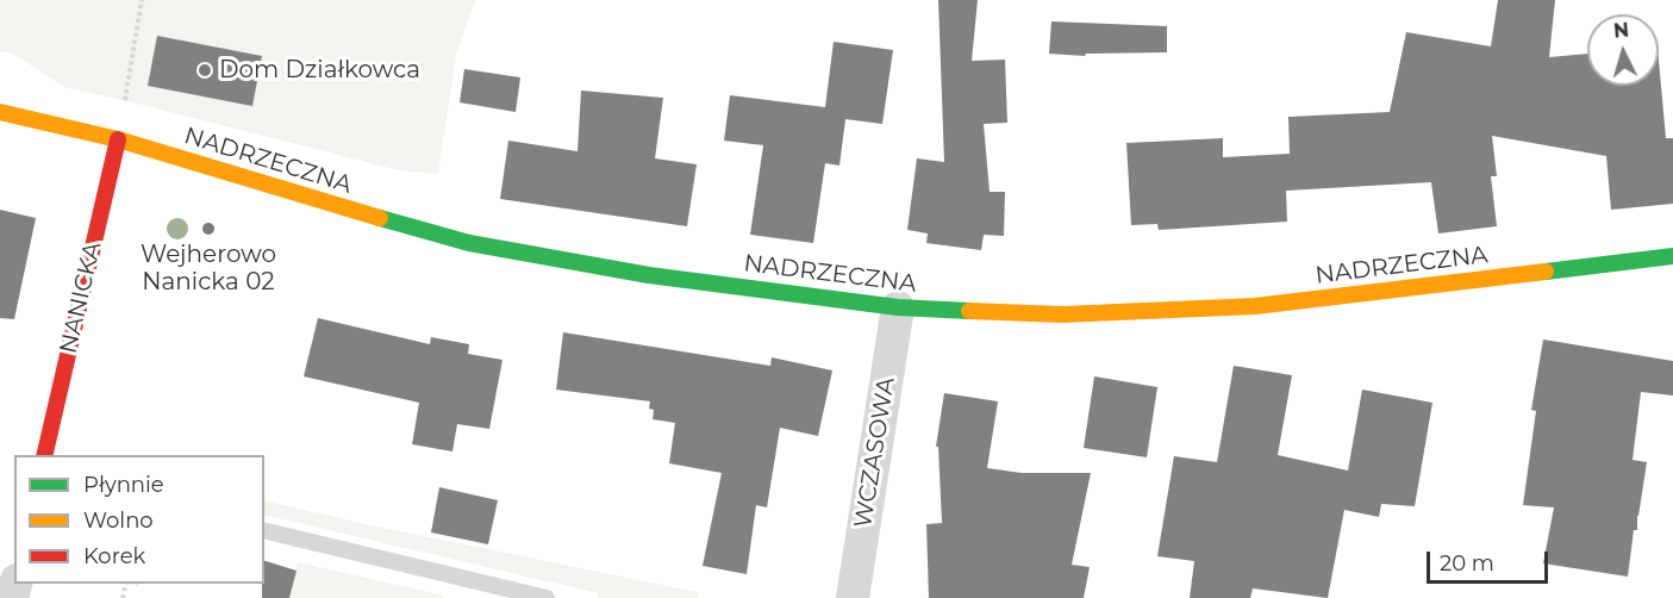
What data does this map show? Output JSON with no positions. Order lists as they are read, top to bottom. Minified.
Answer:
{"streets":{"main road":["NADRZECZNA","NANICKA"],"street":["WCZASOWA"]},"crossings":[["NADRZECZNA","NANICKA"],["NADRZECZNA","WCZASOWA"]],"places":["Dom Działkowca","Wejherowo Nanicka 02"],"legend":["Płynnie","Wolno","Korek"],"scale_bar":"20 m","north":"top"}
